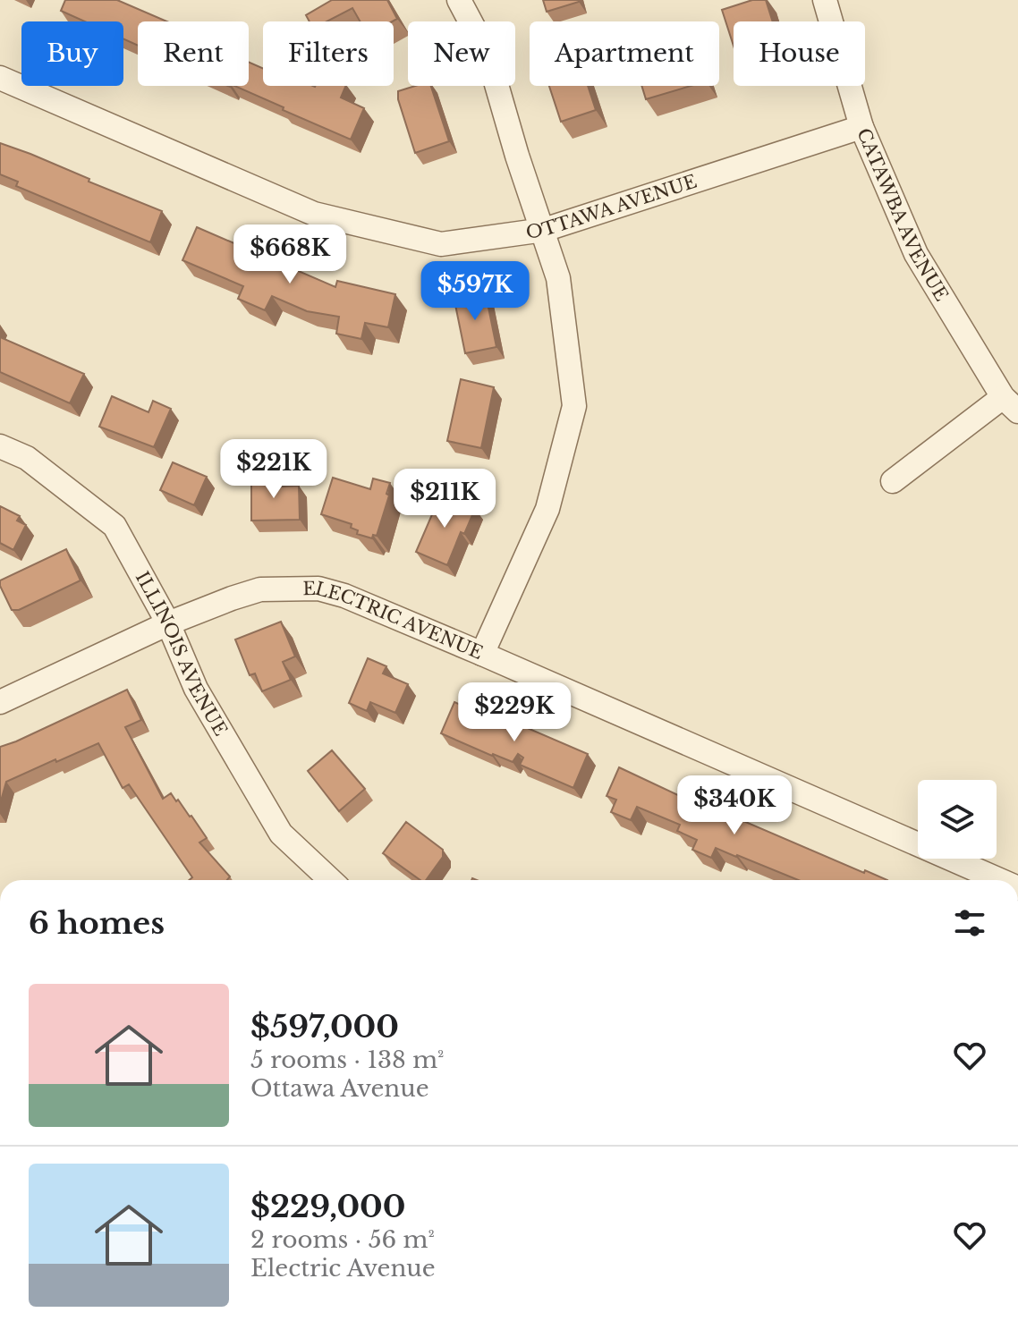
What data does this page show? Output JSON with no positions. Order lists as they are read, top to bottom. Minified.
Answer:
{"streets":{"street":["OTTAWA AVENUE","CATAWBA AVENUE","ELECTRIC AVENUE","ILLINOIS AVENUE"]},"crossings":[["OTTAWA AVENUE","CATAWBA AVENUE"],["ELECTRIC AVENUE","ILLINOIS AVENUE"]],"page":{"chip":["Buy","Rent","Filters","New","Apartment","House"],"price":["$668K","$597K","$221K","$211K","$229K","$340K"],"heading":"6 homes","list":[{"name":"$597,000","note":"5 rooms · 138 m² · Ottawa Avenue"},{"name":"$229,000","note":"2 rooms · 56 m² · Electric Avenue"}]}}
